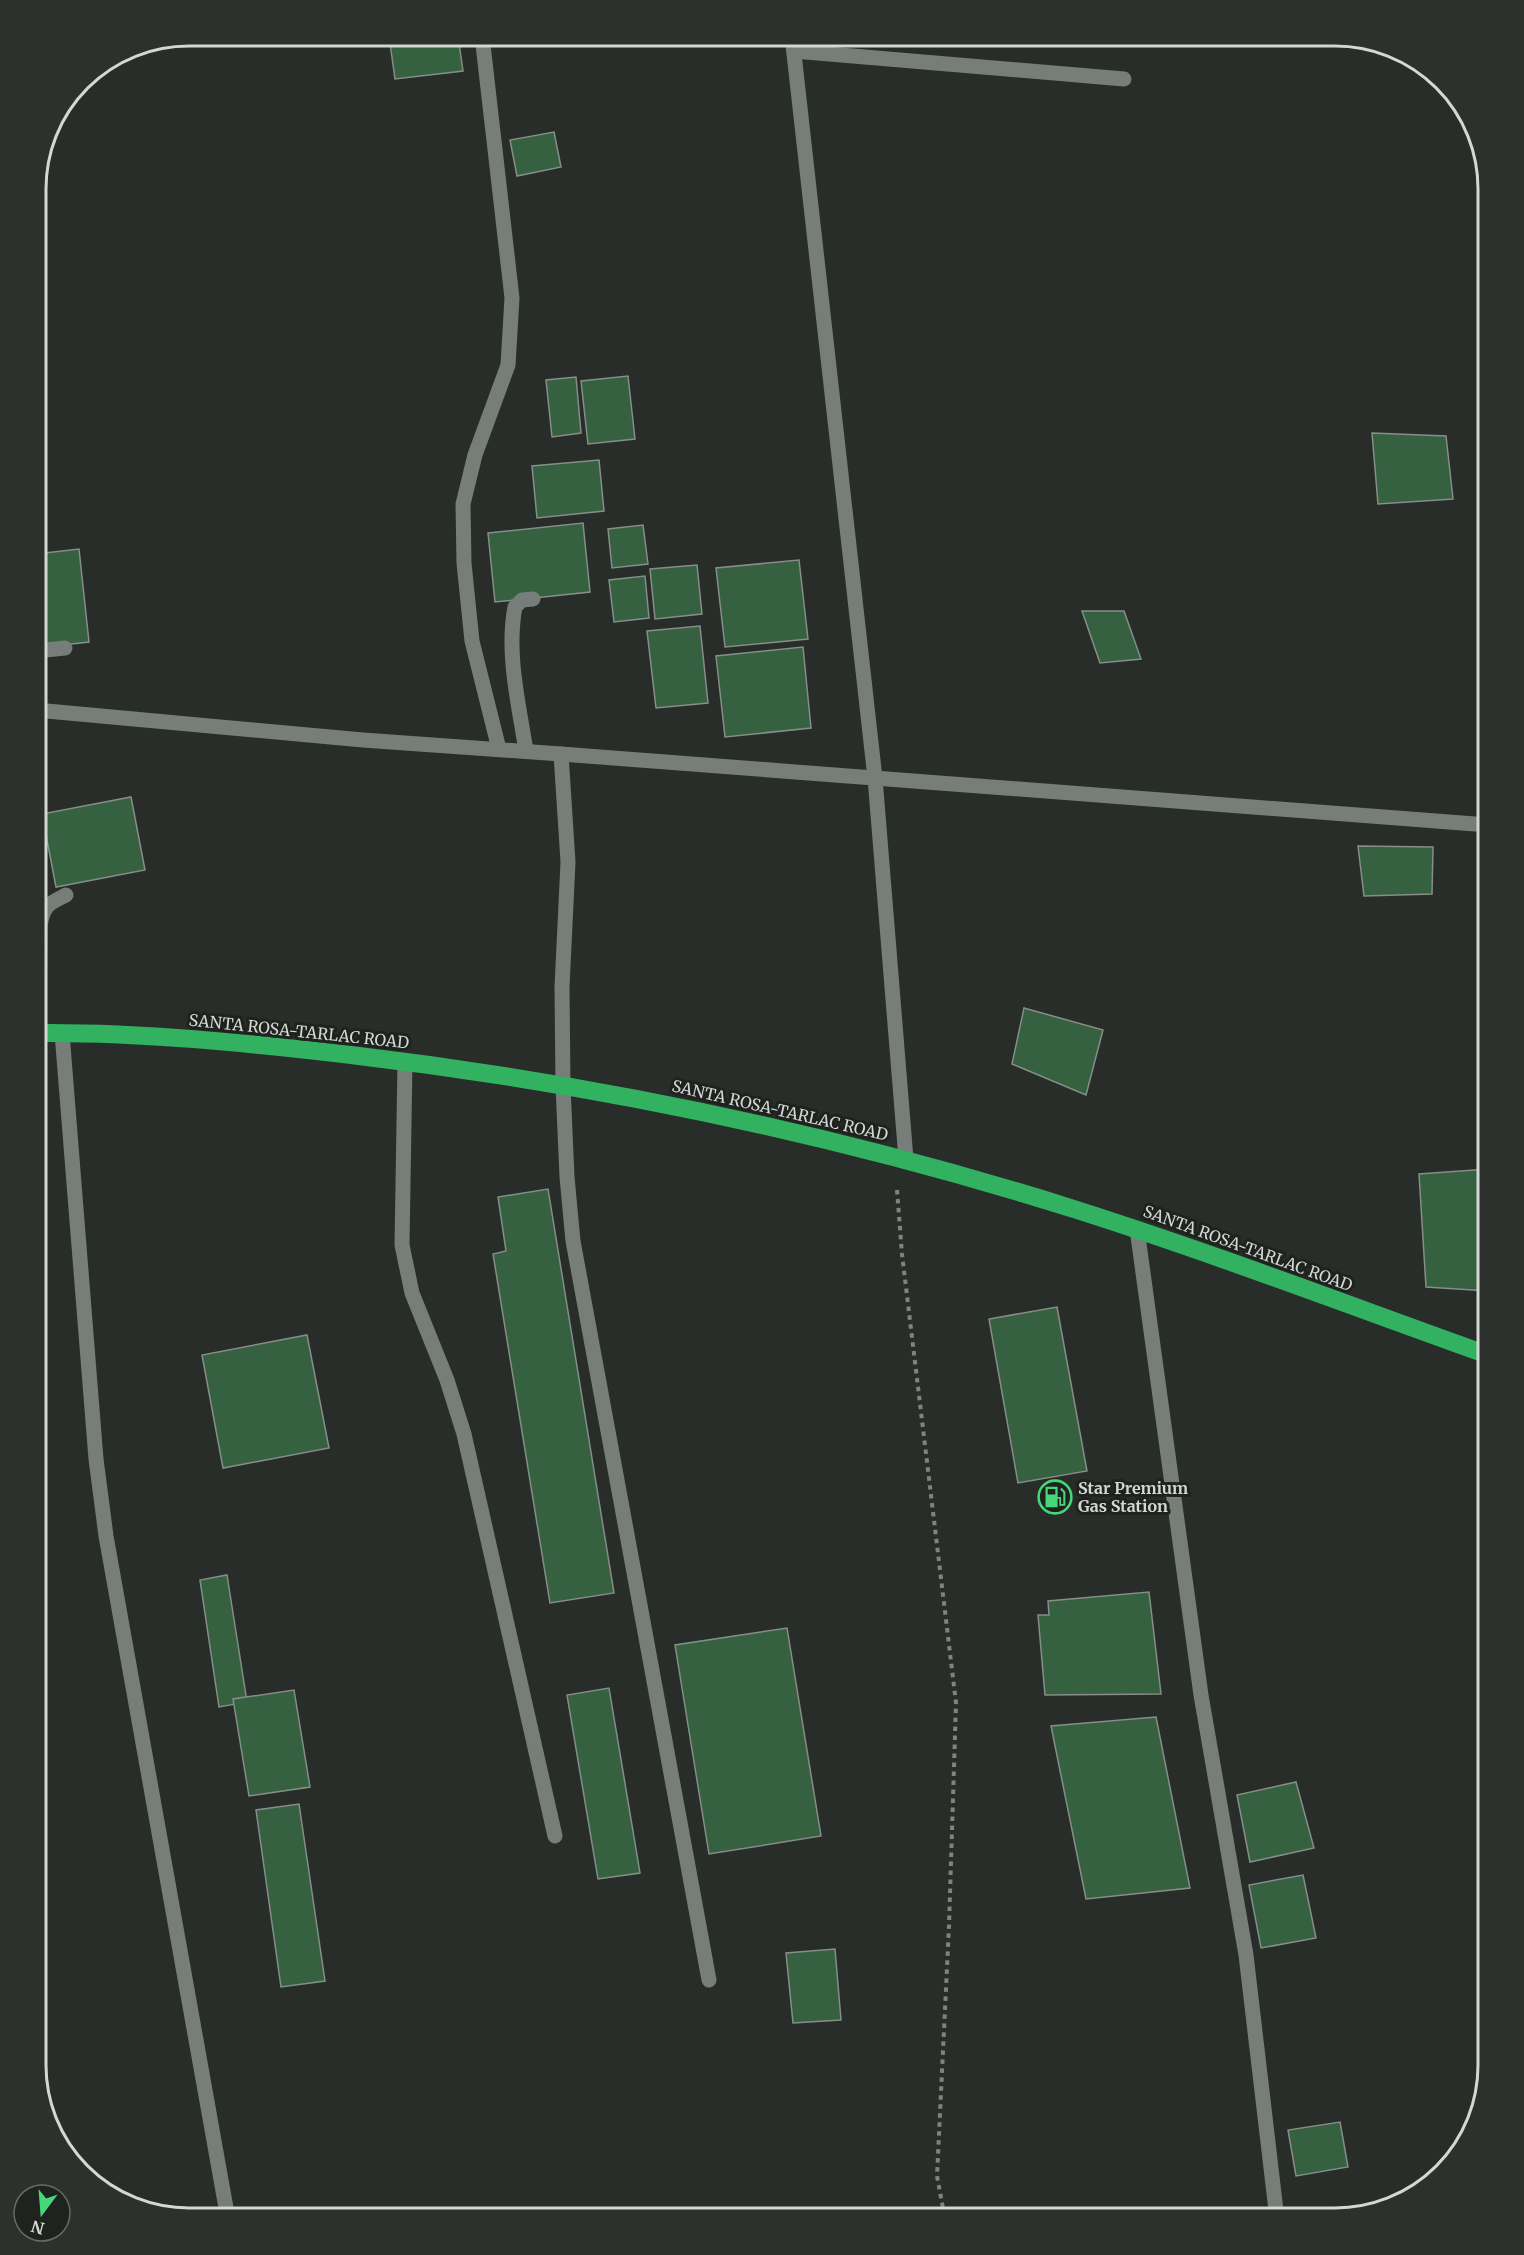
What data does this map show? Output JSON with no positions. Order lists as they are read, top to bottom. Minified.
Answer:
{"streets":{"highway":["SANTA ROSA-TARLAC ROAD"]},"places":{"fuel station":["Star Premium Gas Station"]},"north":"bottom"}
